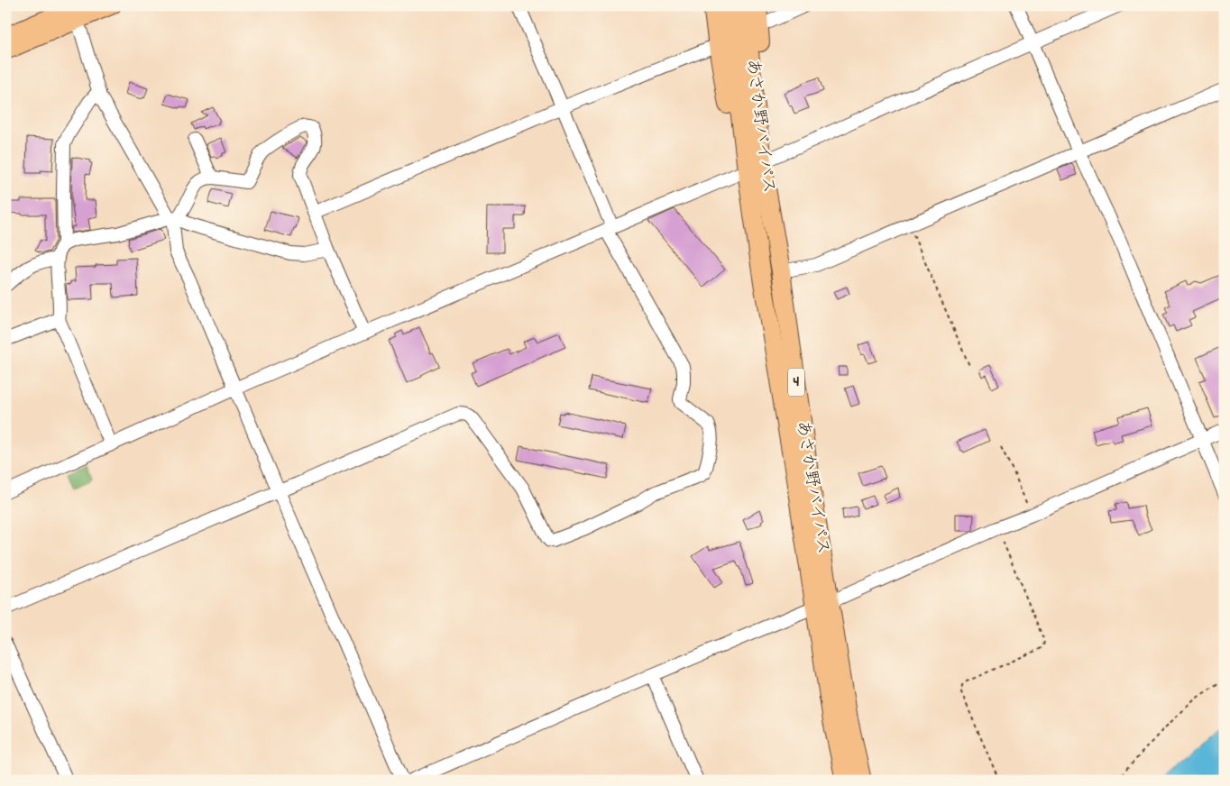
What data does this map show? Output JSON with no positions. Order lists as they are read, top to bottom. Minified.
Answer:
{"streets":{"highway":["あさか野バイパス","4"]},"crossings":[["あさか野バイパス","4"]]}
